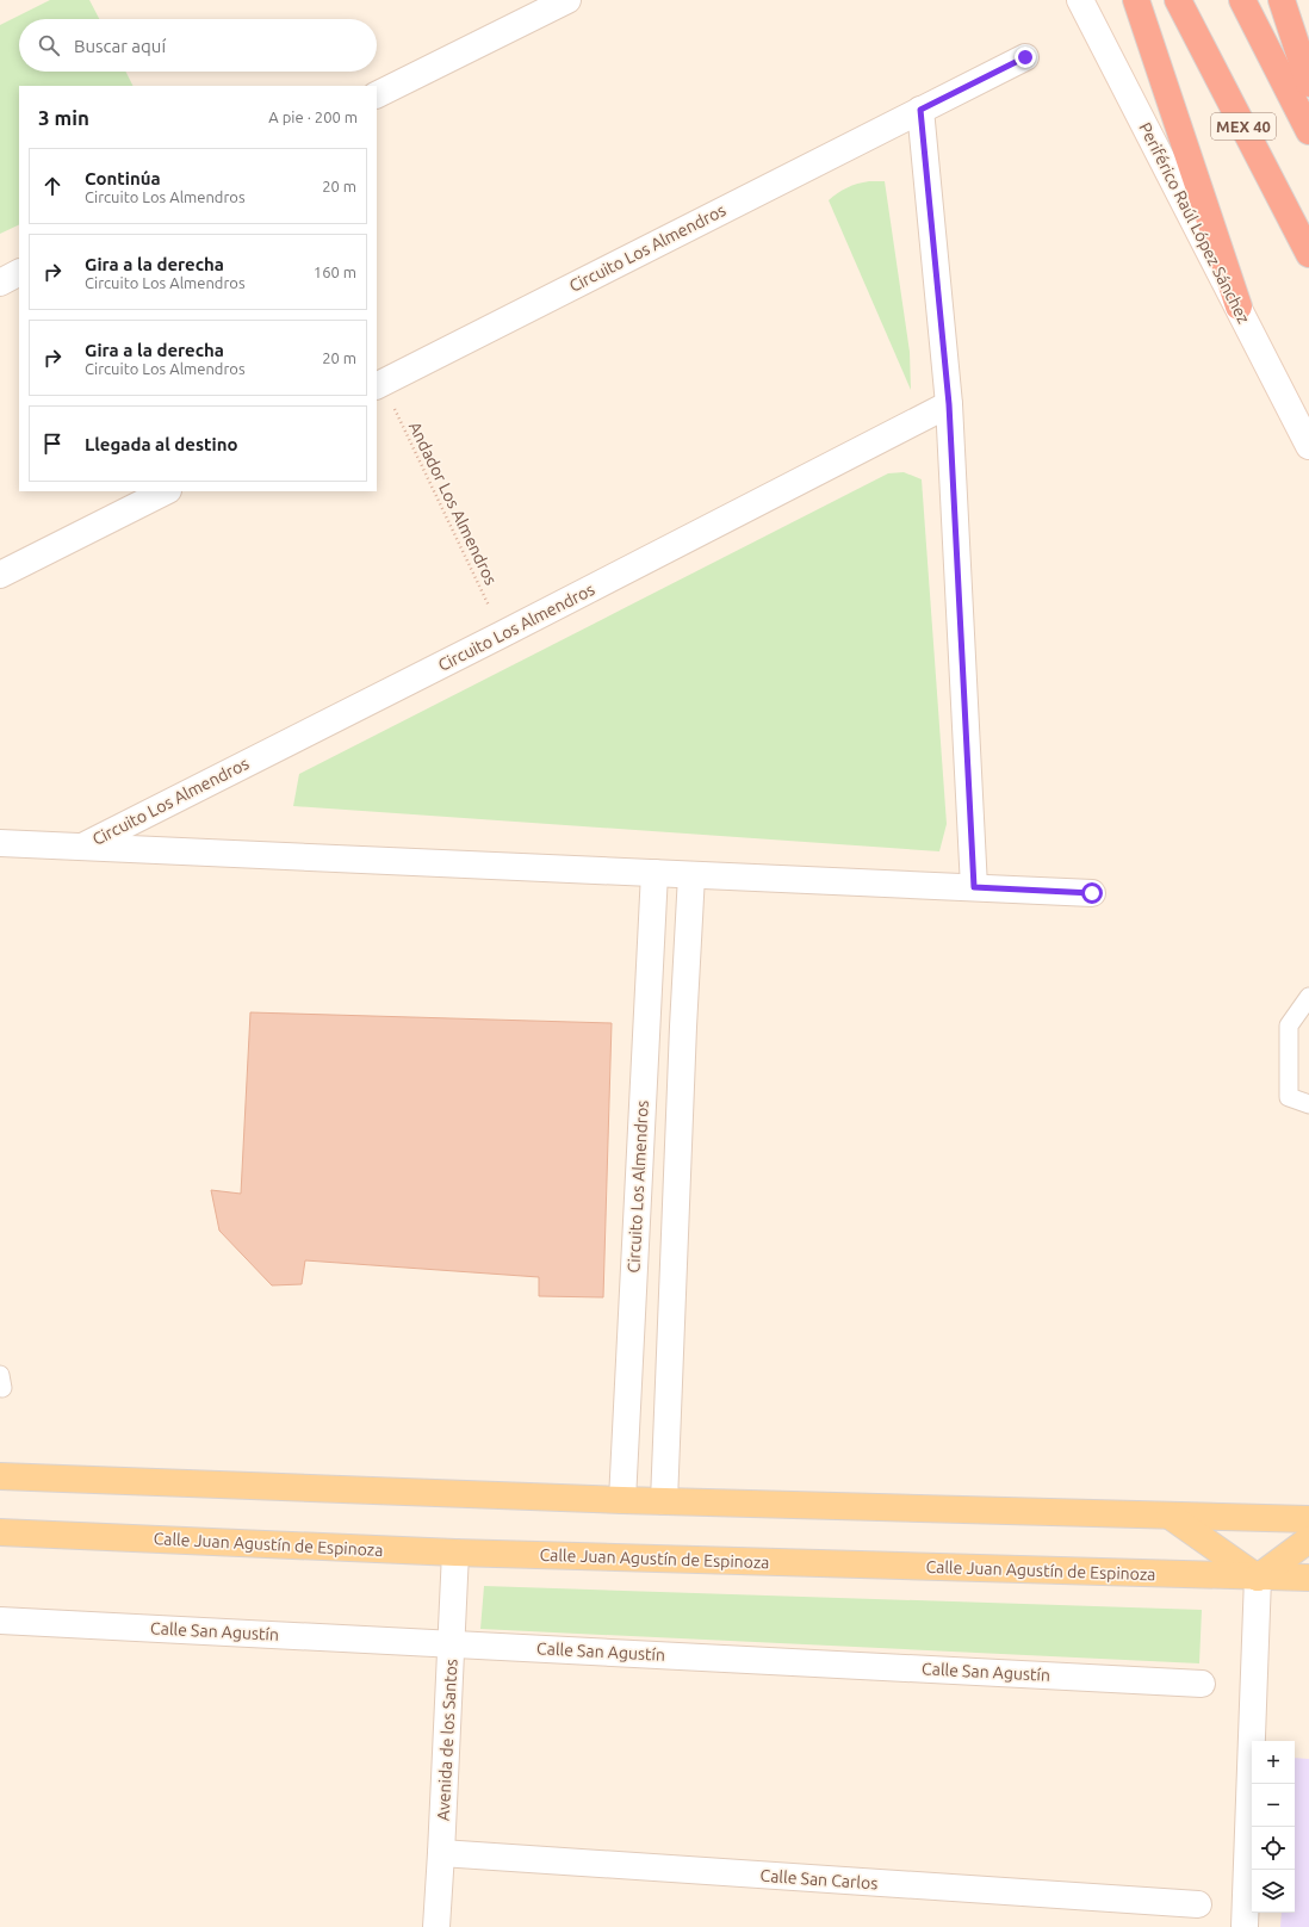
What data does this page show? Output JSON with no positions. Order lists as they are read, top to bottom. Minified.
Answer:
{"streets":{"highway":["MEX 40"],"main road":["Calle Juan Agustín de Espinoza"],"street":["Periférico Raúl López Sánchez","Circuito Los Almendros","Calle San Agustín","Avenida de los Santos","Calle San Carlos"],"path":["Andador Los Almendros"]},"crossings":[["Circuito Los Almendros","Andador Los Almendros"],["Calle Juan Agustín de Espinoza","Avenida de los Santos"],["Calle San Agustín","Avenida de los Santos"],["Avenida de los Santos","Calle San Carlos"]],"page":{"search":"Buscar aquí","heading":["3 min","A pie · 200 m"],"list":[["Continúa","Circuito Los Almendros","20 m"],["Gira a la derecha","Circuito Los Almendros","160 m"],["Gira a la derecha","Circuito Los Almendros","20 m"],"Llegada al destino"],"map_buttons":["+","−"]}}
